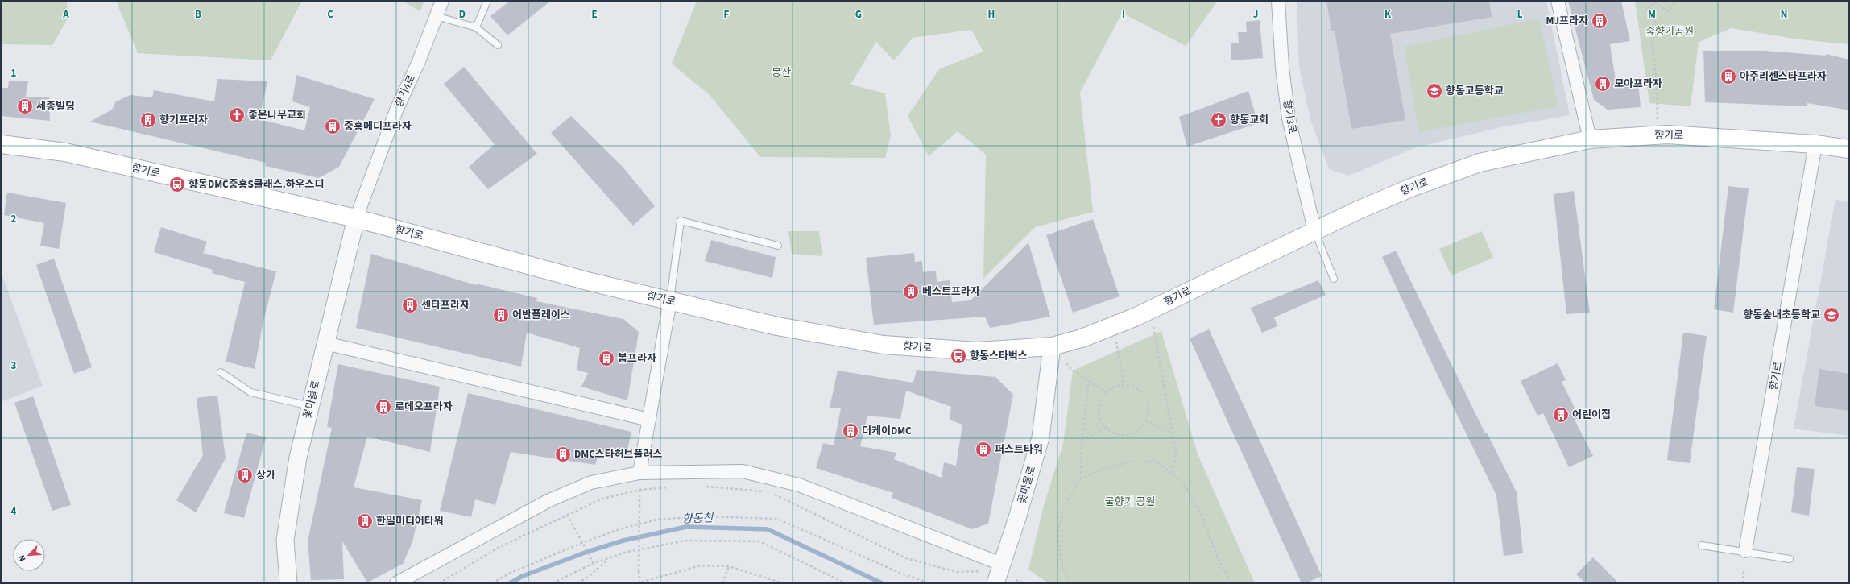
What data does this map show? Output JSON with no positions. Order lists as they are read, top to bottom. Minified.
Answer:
{"streets":{"main road":["향기로"],"street":["향기4로","향기3로","꽃마을로"]},"crossings":[["향기4로","향기로"],["향기4로","꽃마을로"],["향기3로","향기로"],["향기로","꽃마을로"]],"water":["향동천"],"parks":["숲향기공원","봉산","물향기 공원"],"places":{"building":["MJ프라자","아주리센스타프라자","모아프라자","세종빌딩","향기프라자","중흥메디프라자","베스트프라자","센타프라자","어반플레이스","봄프라자","로데오프라자","어린이집","더케이DMC","퍼스트타워","DMC스타허브플러스","상가","한일미디어타워"],"school or university":["향동고등학교","향동숲내초등학교"],"church":["좋은나무교회","향동교회"],"bus stop":["향동DMC중흥S클래스.하우스디","향동스타벅스"]},"north":"bottom left","grid":{"columns":["A","B","C","D","E","F","G","H","I","J","K","L","M","N"],"rows":["1","2","3","4"]}}
